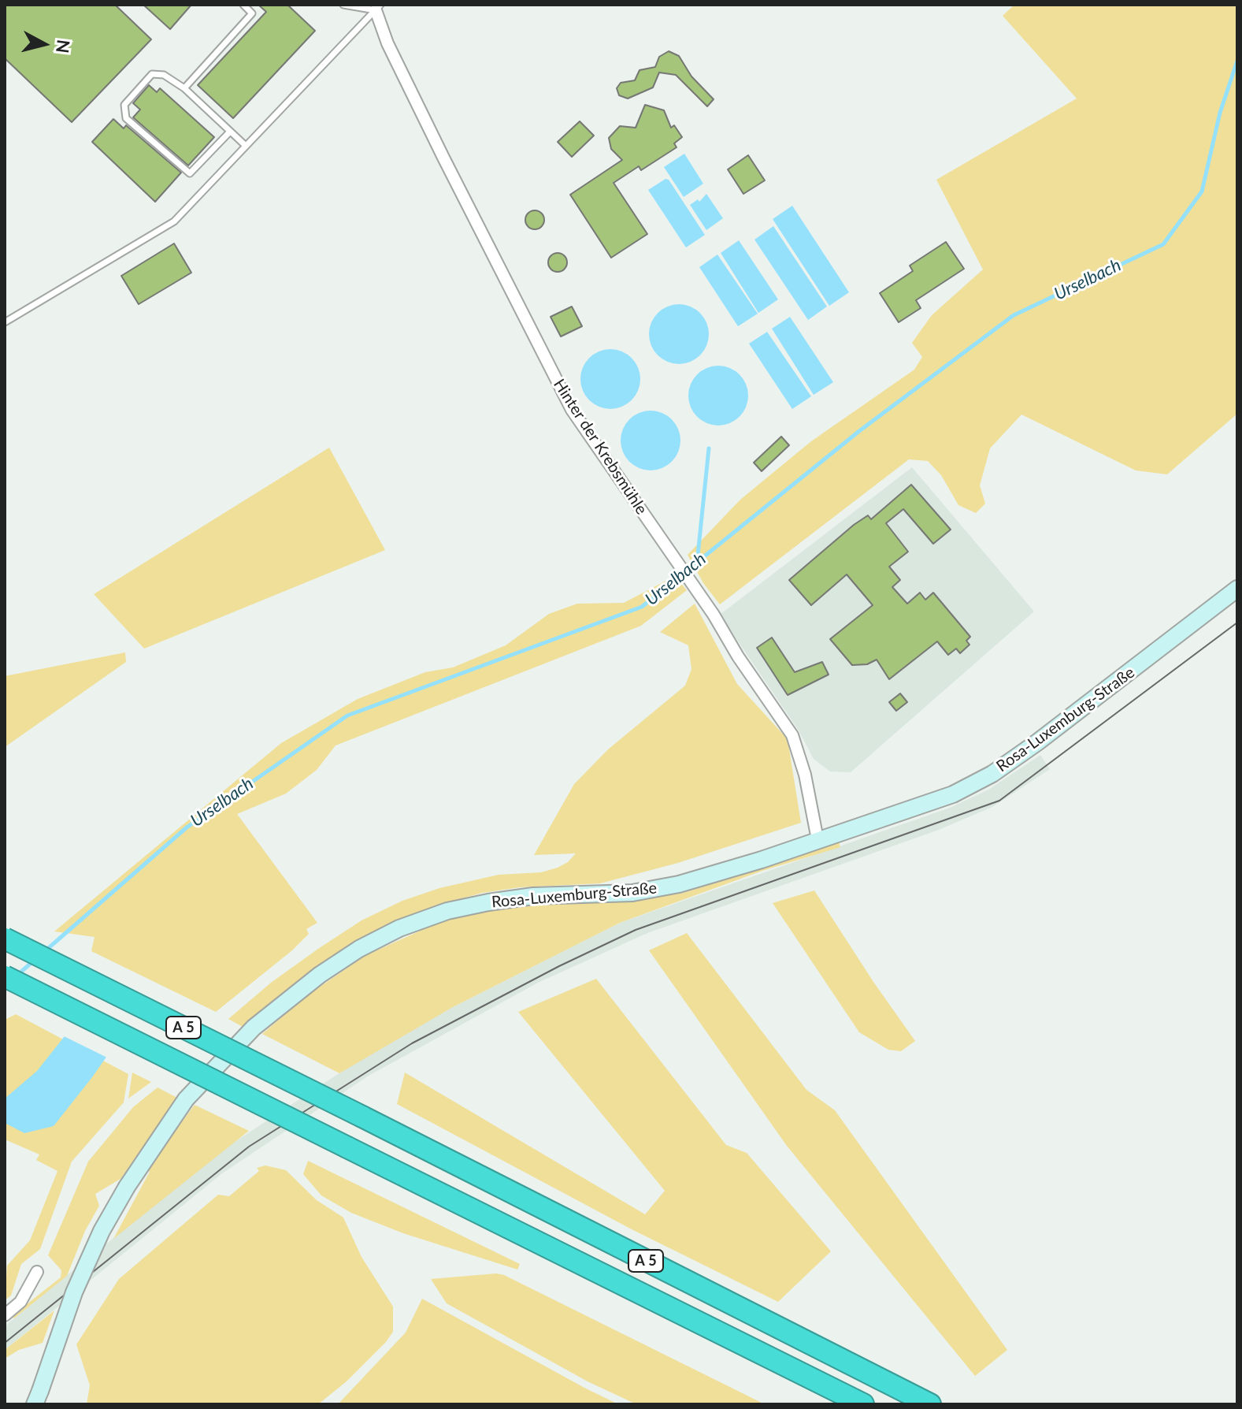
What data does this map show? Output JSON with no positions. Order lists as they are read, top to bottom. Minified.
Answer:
{"streets":{"highway":["A 5"],"main road":["Rosa-Luxemburg-Straße"],"street":["Hinter der Krebsmühle"]},"crossings":[["Hinter der Krebsmühle","Rosa-Luxemburg-Straße"]],"water":["Urselbach"],"north":"right"}
